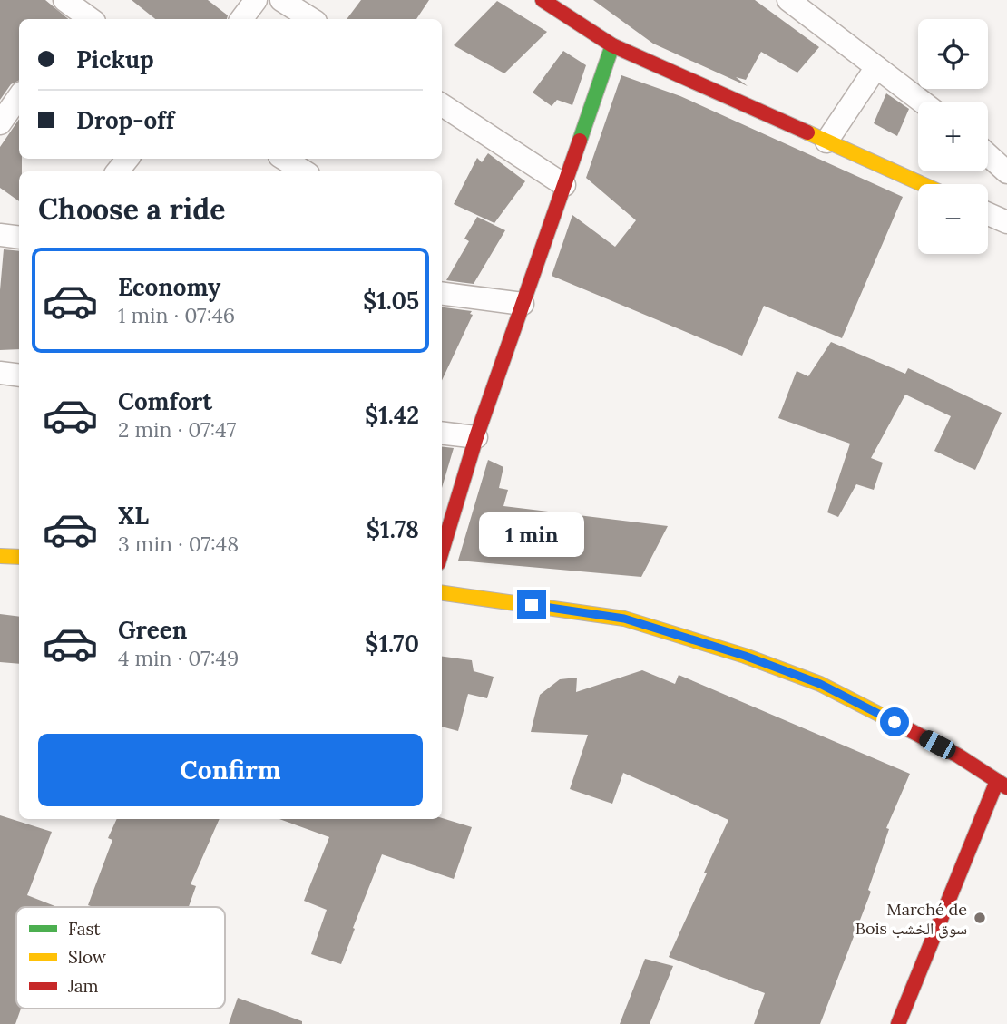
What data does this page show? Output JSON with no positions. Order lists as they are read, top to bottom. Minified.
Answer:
{"places":["Marché de Bois سوق الخشب"],"legend":["Fast","Slow","Jam"],"page":{"map_buttons":["+","−"],"banner":["Pickup","Drop-off"],"heading":"Choose a ride","list":[{"name":"Economy","note":"1 min · 07:46","value":"$1.05"},{"name":"Comfort","note":"2 min · 07:47","value":"$1.42"},{"name":"XL","note":"3 min · 07:48","value":"$1.78"},{"name":"Green","note":"4 min · 07:49","value":"$1.70"}],"bubble":"1 min","buttons":"Confirm"}}
